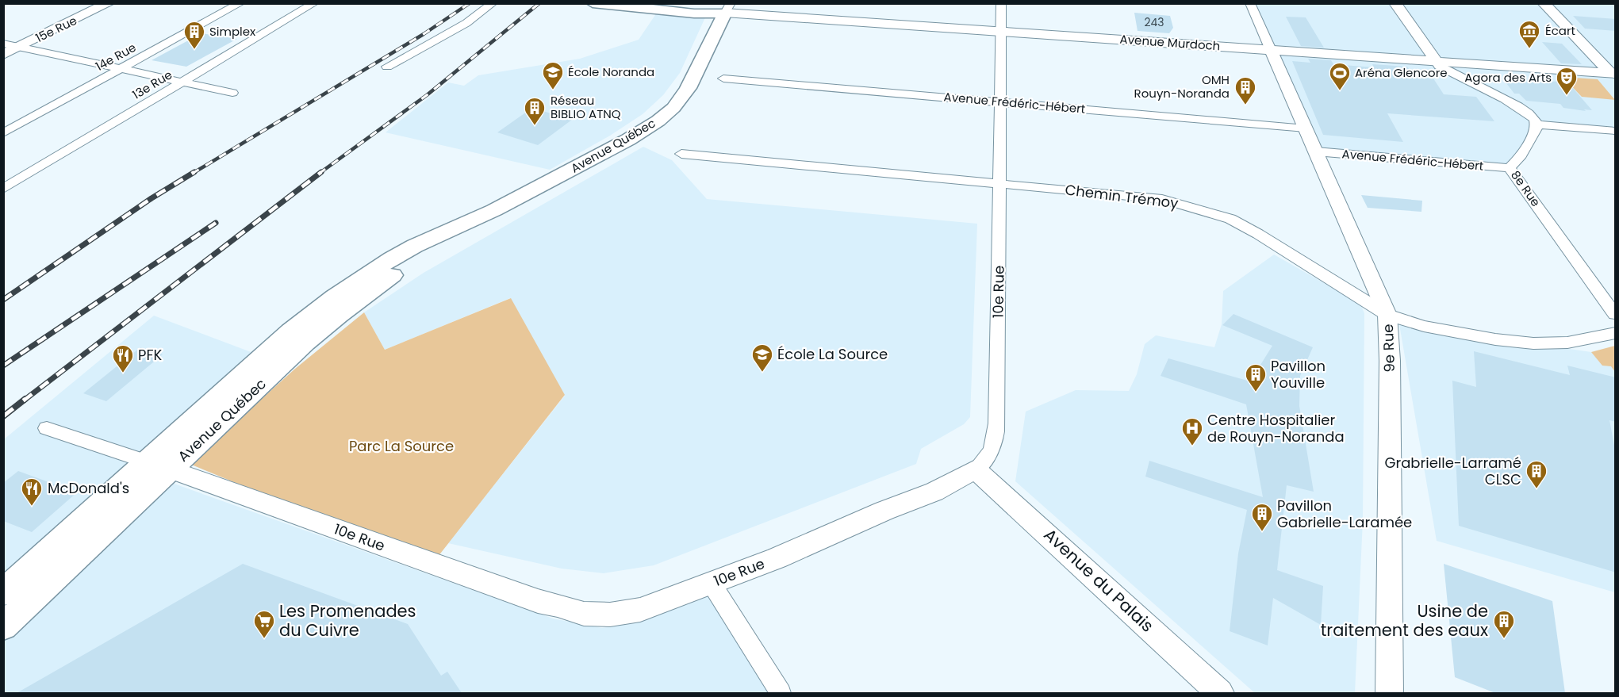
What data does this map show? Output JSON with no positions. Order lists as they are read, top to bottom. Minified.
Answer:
{"streets":{"main road":["Avenue Murdoch","Avenue Québec"],"street":["15e Rue","14e Rue","13e Rue","Avenue Frédéric-Hébert","8e Rue","Chemin Trémoy","10e Rue","9e Rue","Avenue du Palais"]},"crossings":[["Avenue Murdoch","Avenue Québec"],["Avenue Murdoch","10e Rue"],["Avenue Murdoch","9e Rue"],["Avenue Frédéric-Hébert","8e Rue"],["Avenue Frédéric-Hébert","10e Rue"],["Avenue Frédéric-Hébert","9e Rue"],["Avenue Québec","10e Rue"],["Chemin Trémoy","10e Rue"],["Chemin Trémoy","9e Rue"],["10e Rue","Avenue du Palais"]],"parks":["Parc La Source"],"places":{"museum":["Écart"],"building":["Simplex","OMH Rouyn-Noranda","Réseau BIBLIO ATNQ","Pavillon Youville","Grabrielle-Larramé CLSC","Pavillon Gabrielle-Laramée","Usine de traitement des eaux"],"school or university":["École Noranda","École La Source"],"sports":["Aréna Glencore"],"theatre":["Agora des Arts"],"restaurant":["PFK","McDonald's"],"hospital":["Centre Hospitalier de Rouyn-Noranda"],"supermarket":["Les Promenades du Cuivre"]},"house_numbers":["243"]}
